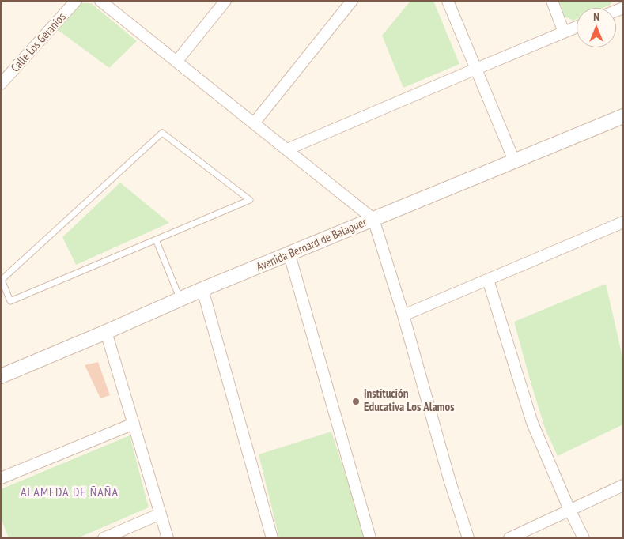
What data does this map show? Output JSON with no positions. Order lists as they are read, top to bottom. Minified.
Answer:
{"streets":{"street":["Calle Los Geranios","Avenida Bernard de Balaguer"]},"districts":["ALAMEDA DE ÑAÑA"],"places":["Institución Educativa Los Alamos"],"north":"top"}
